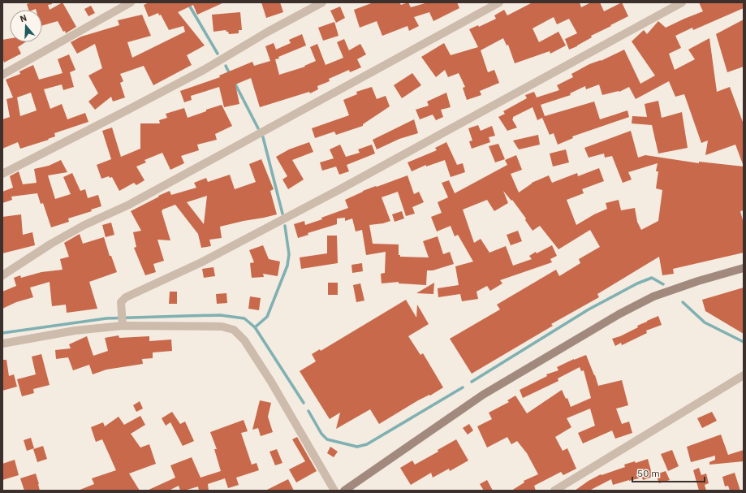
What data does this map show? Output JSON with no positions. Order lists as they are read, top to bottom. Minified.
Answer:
{"scale_bar":"50 m","north":"top"}
